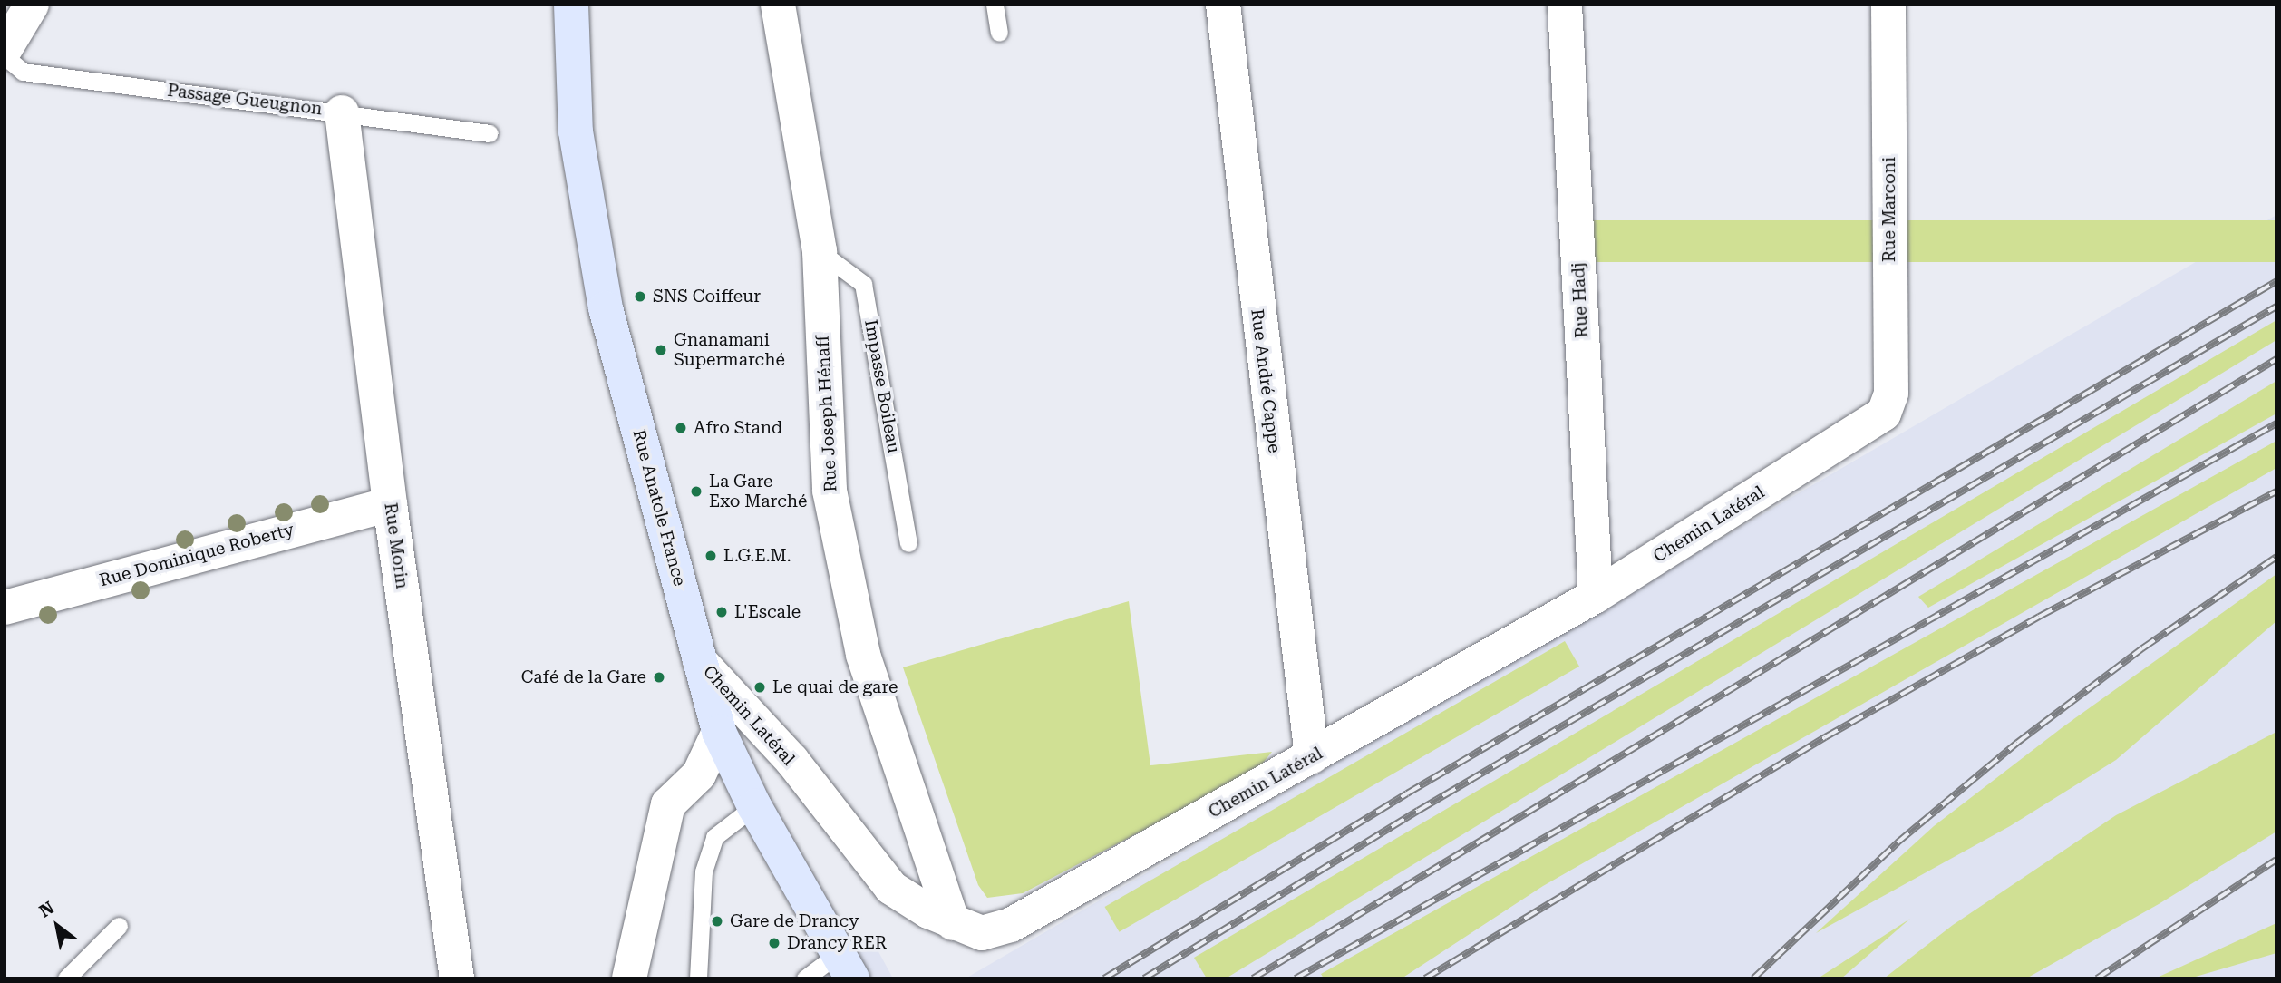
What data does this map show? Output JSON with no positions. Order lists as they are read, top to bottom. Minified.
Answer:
{"streets":{"main road":["Rue Anatole France"],"street":["Rue Marconi","Rue Hadj","Rue André Cappe","Rue Joseph Hénaff","Chemin Latéral","Rue Morin","Rue Dominique Roberty"],"lane":["Passage Gueugnon","Impasse Boileau"]},"crossings":[["Passage Gueugnon","Rue Morin"],["Rue Marconi","Chemin Latéral"],["Rue Hadj","Chemin Latéral"],["Rue André Cappe","Chemin Latéral"],["Impasse Boileau","Rue Joseph Hénaff"],["Rue Joseph Hénaff","Chemin Latéral"],["Rue Anatole France","Chemin Latéral"],["Rue Morin","Rue Dominique Roberty"]],"places":["SNS Coiffeur","Gnanamani Supermarché","Afro Stand","La Gare Exo Marché","L.G.E.M.","L'Escale","Café de la Gare","Le quai de gare","Gare de Drancy","Drancy RER"],"north":"top left"}
